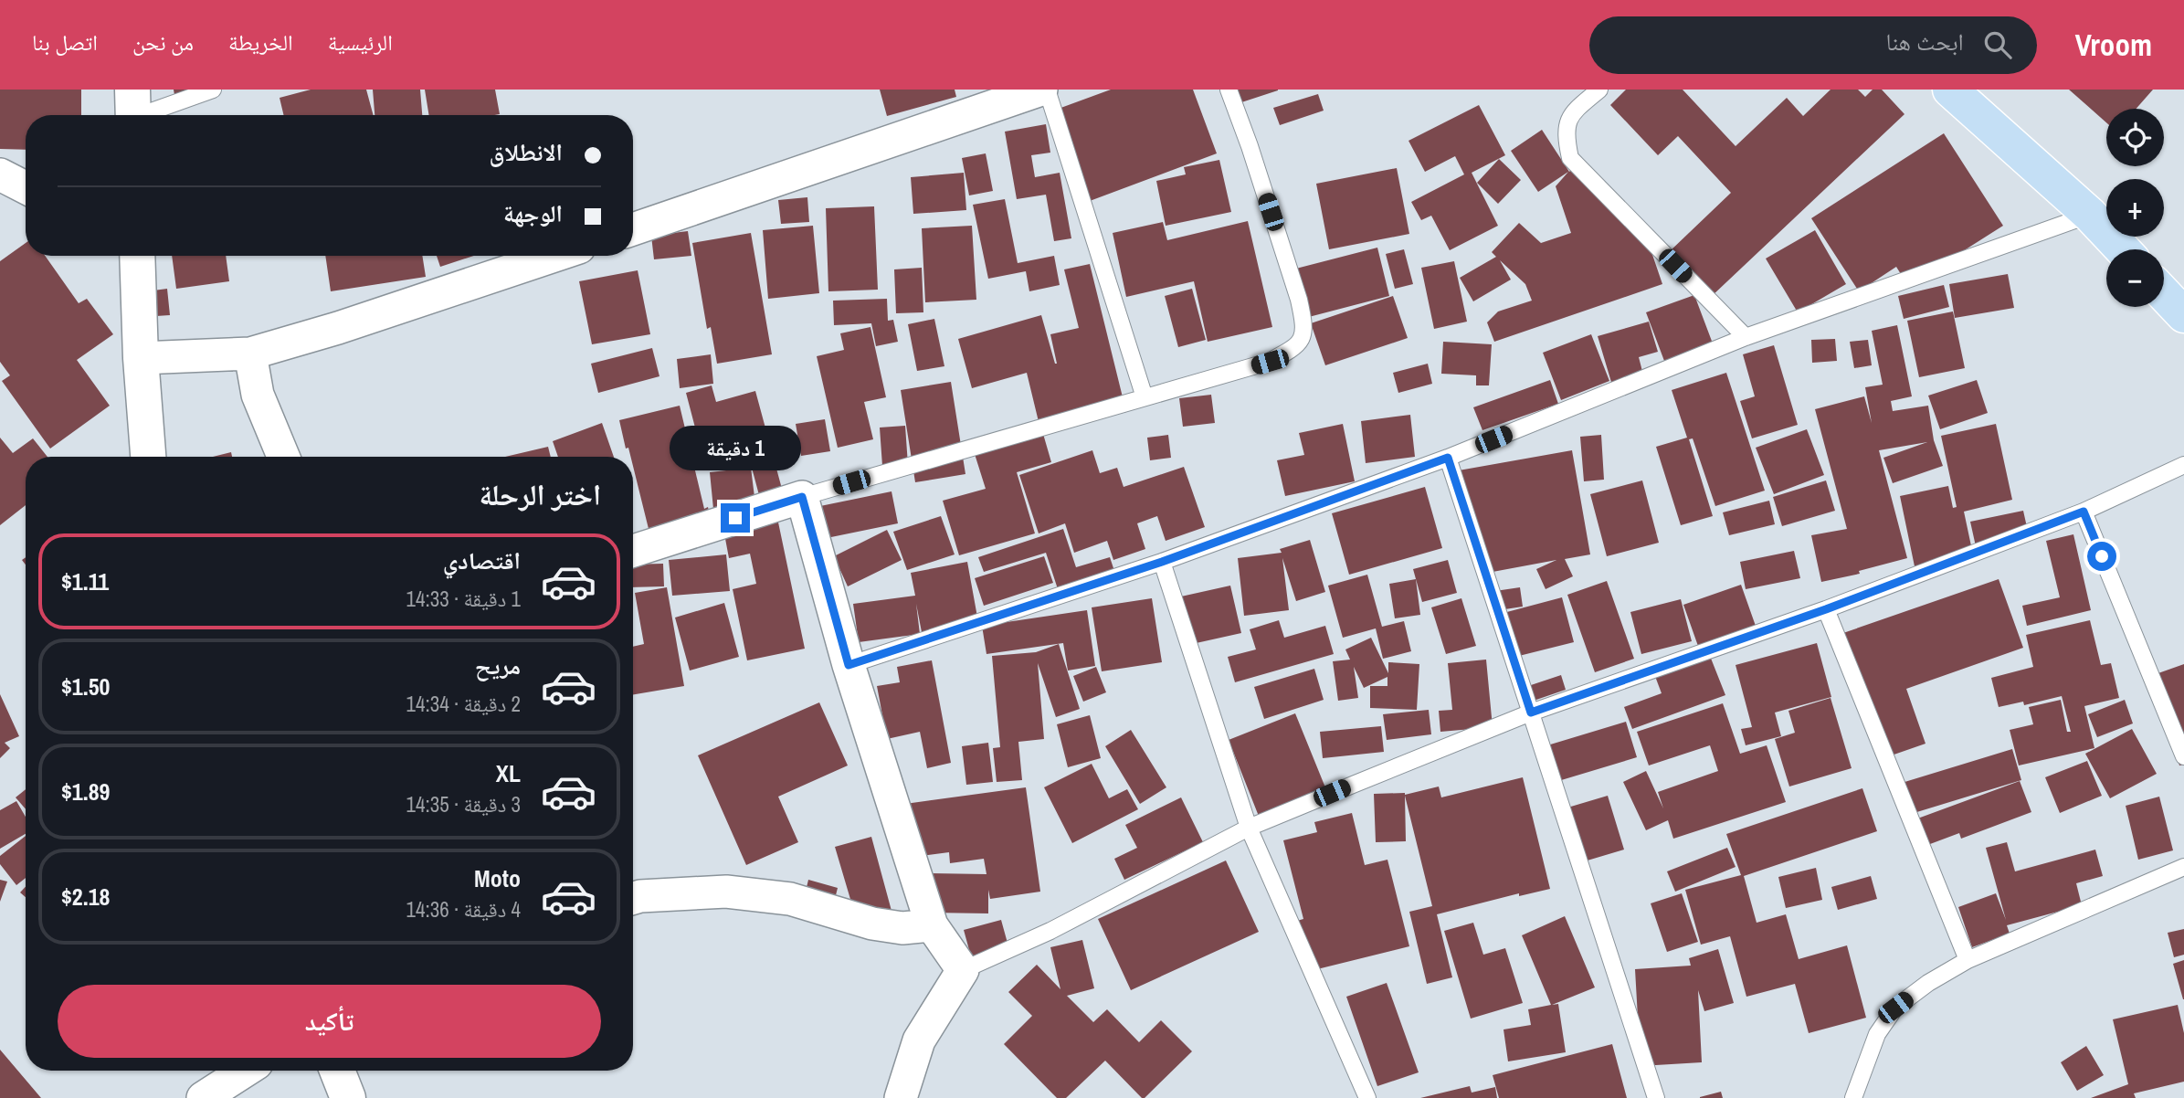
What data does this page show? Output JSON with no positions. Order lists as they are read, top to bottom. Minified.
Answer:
{"page":{"header":"Vroom","search":"ابحث هنا","nav":["الرئيسية","الخريطة","من نحن","اتصل بنا"],"map_buttons":["+","−"],"banner":["الانطلاق","الوجهة"],"bubble":"1 دقيقة","heading":"اختر الرحلة","list":[{"name":"اقتصادي","note":"1 دقيقة · 14:33","value":"$1.11"},{"name":"مريح","note":"2 دقيقة · 14:34","value":"$1.50"},{"name":"XL","note":"3 دقيقة · 14:35","value":"$1.89"},{"name":"Moto","note":"4 دقيقة · 14:36","value":"$2.18"}],"buttons":"تأكيد"}}
